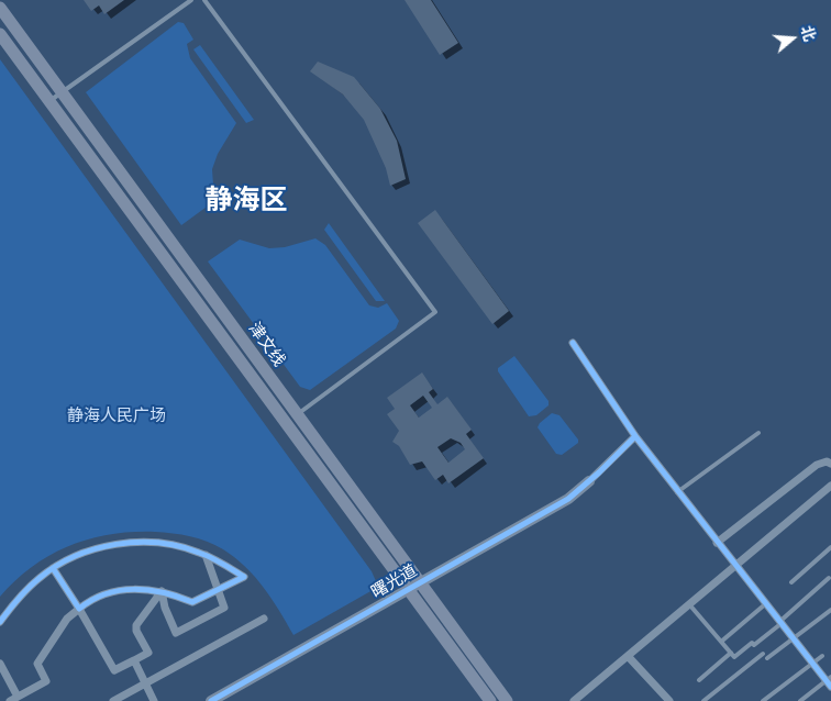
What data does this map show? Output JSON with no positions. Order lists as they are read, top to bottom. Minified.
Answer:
{"streets":{"main road":["津文线"],"street":["曙光道"]},"crossings":[["津文线","曙光道"]],"districts":["静海区"],"parks":["静海人民广场"],"north":"right"}
